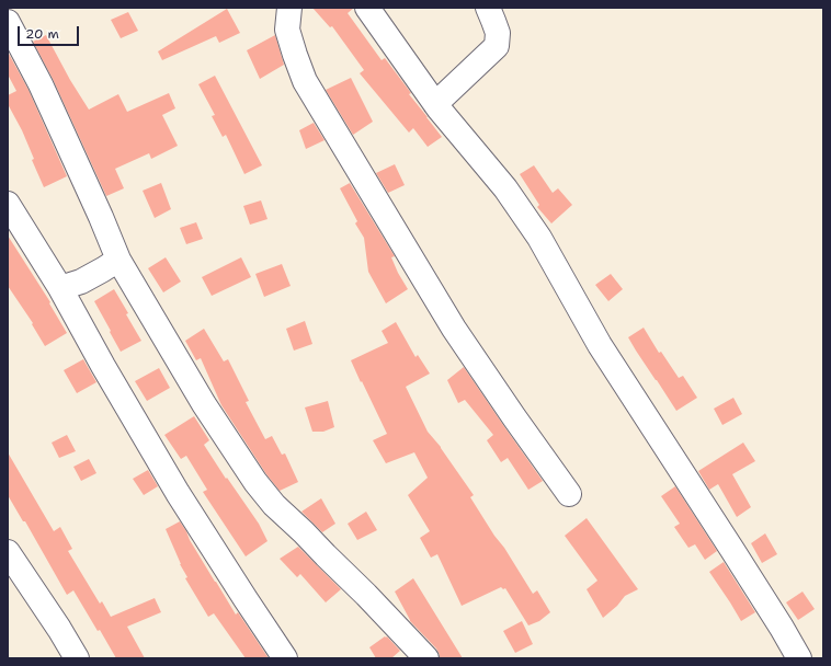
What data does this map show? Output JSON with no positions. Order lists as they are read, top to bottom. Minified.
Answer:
{"scale_bar":"20 m"}
